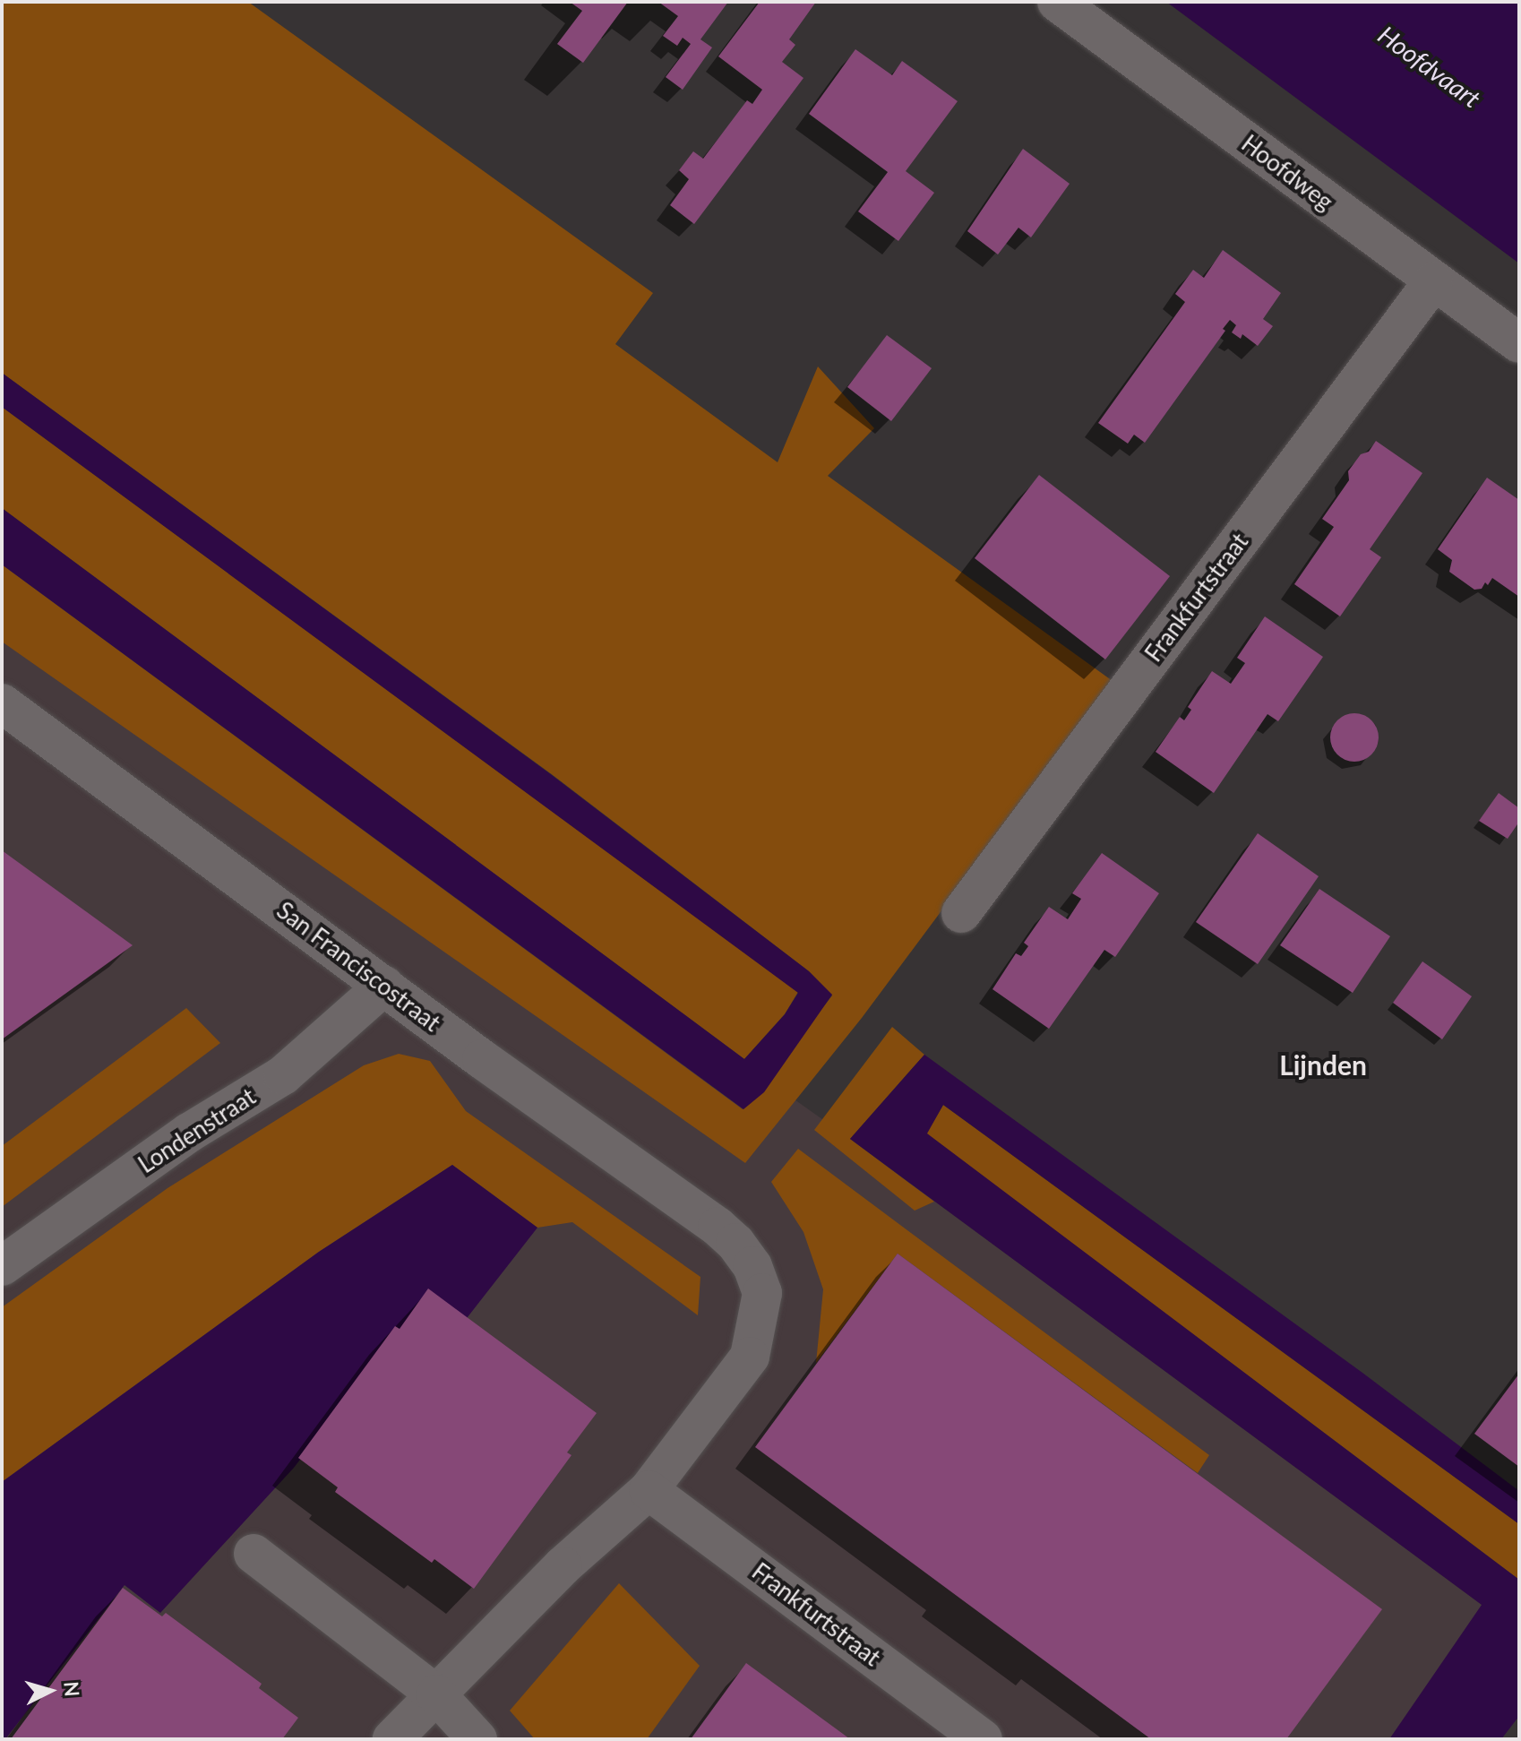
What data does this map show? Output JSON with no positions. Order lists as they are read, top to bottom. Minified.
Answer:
{"streets":{"street":["Hoofdweg","Frankfurtstraat","San Franciscostraat","Londenstraat"]},"crossings":[["Hoofdweg","Frankfurtstraat"],["Frankfurtstraat","San Franciscostraat"],["San Franciscostraat","Londenstraat"]],"districts":["Lijnden"],"water":["Hoofdvaart"],"north":"right"}
